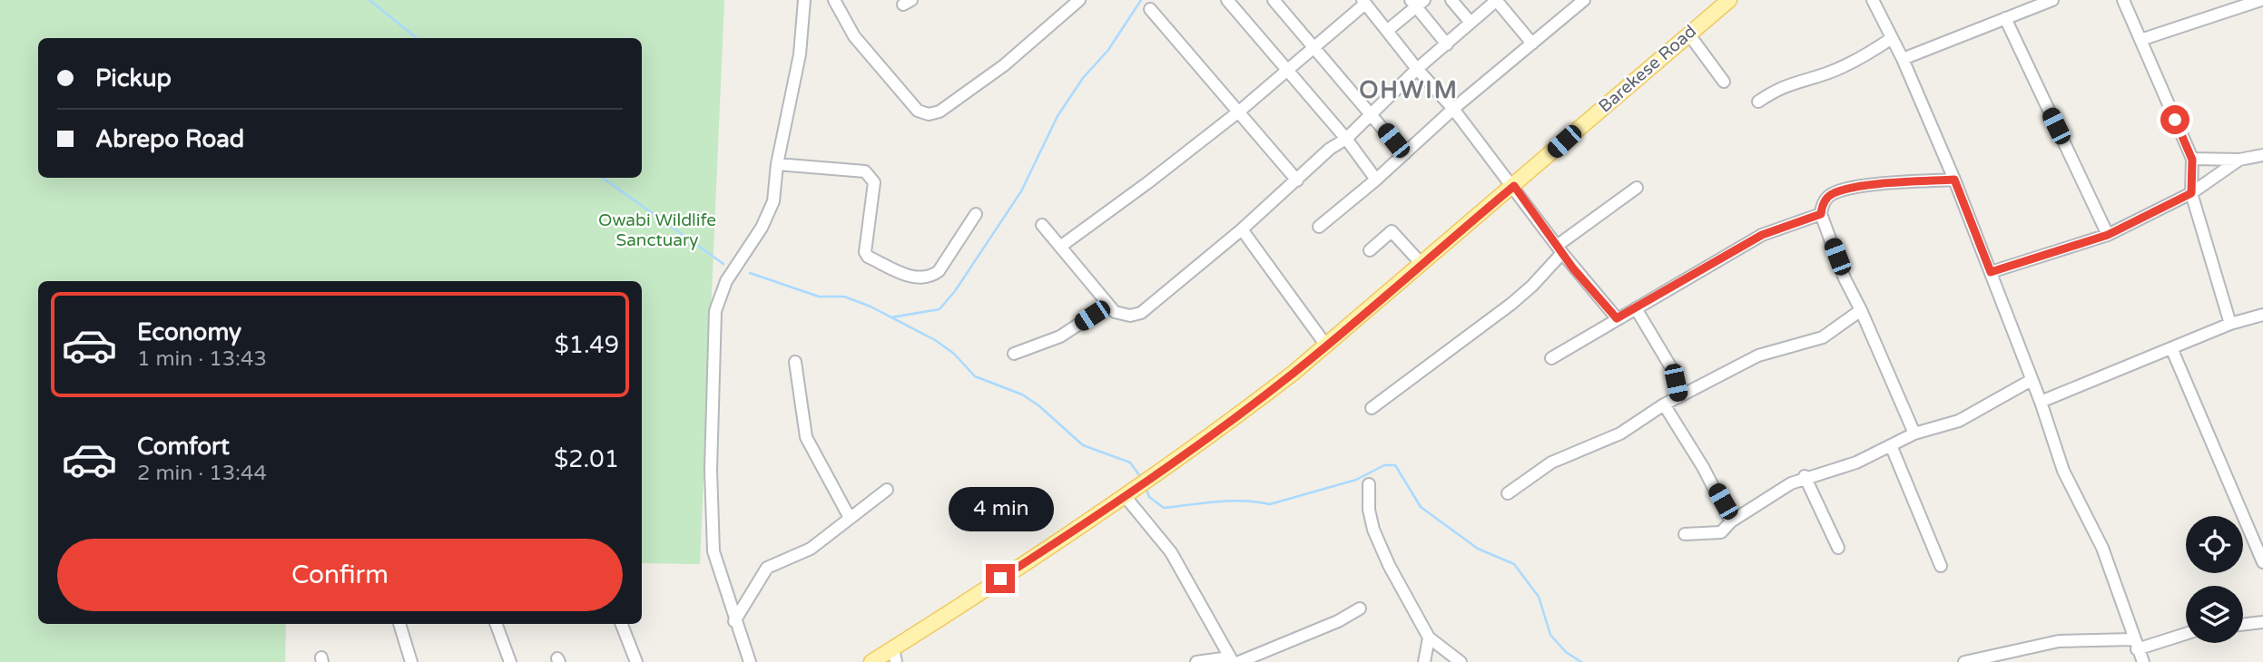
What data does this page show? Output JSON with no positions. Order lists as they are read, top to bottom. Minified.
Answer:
{"streets":{"main road":["Barekese Road"]},"districts":["OHWIM"],"parks":["Owabi Wildlife Sanctuary"],"page":{"banner":["Pickup","Abrepo Road"],"list":[{"name":"Economy","note":"1 min · 13:43","value":"$1.49"},{"name":"Comfort","note":"2 min · 13:44","value":"$2.01"}],"bubble":"4 min","buttons":"Confirm"}}
